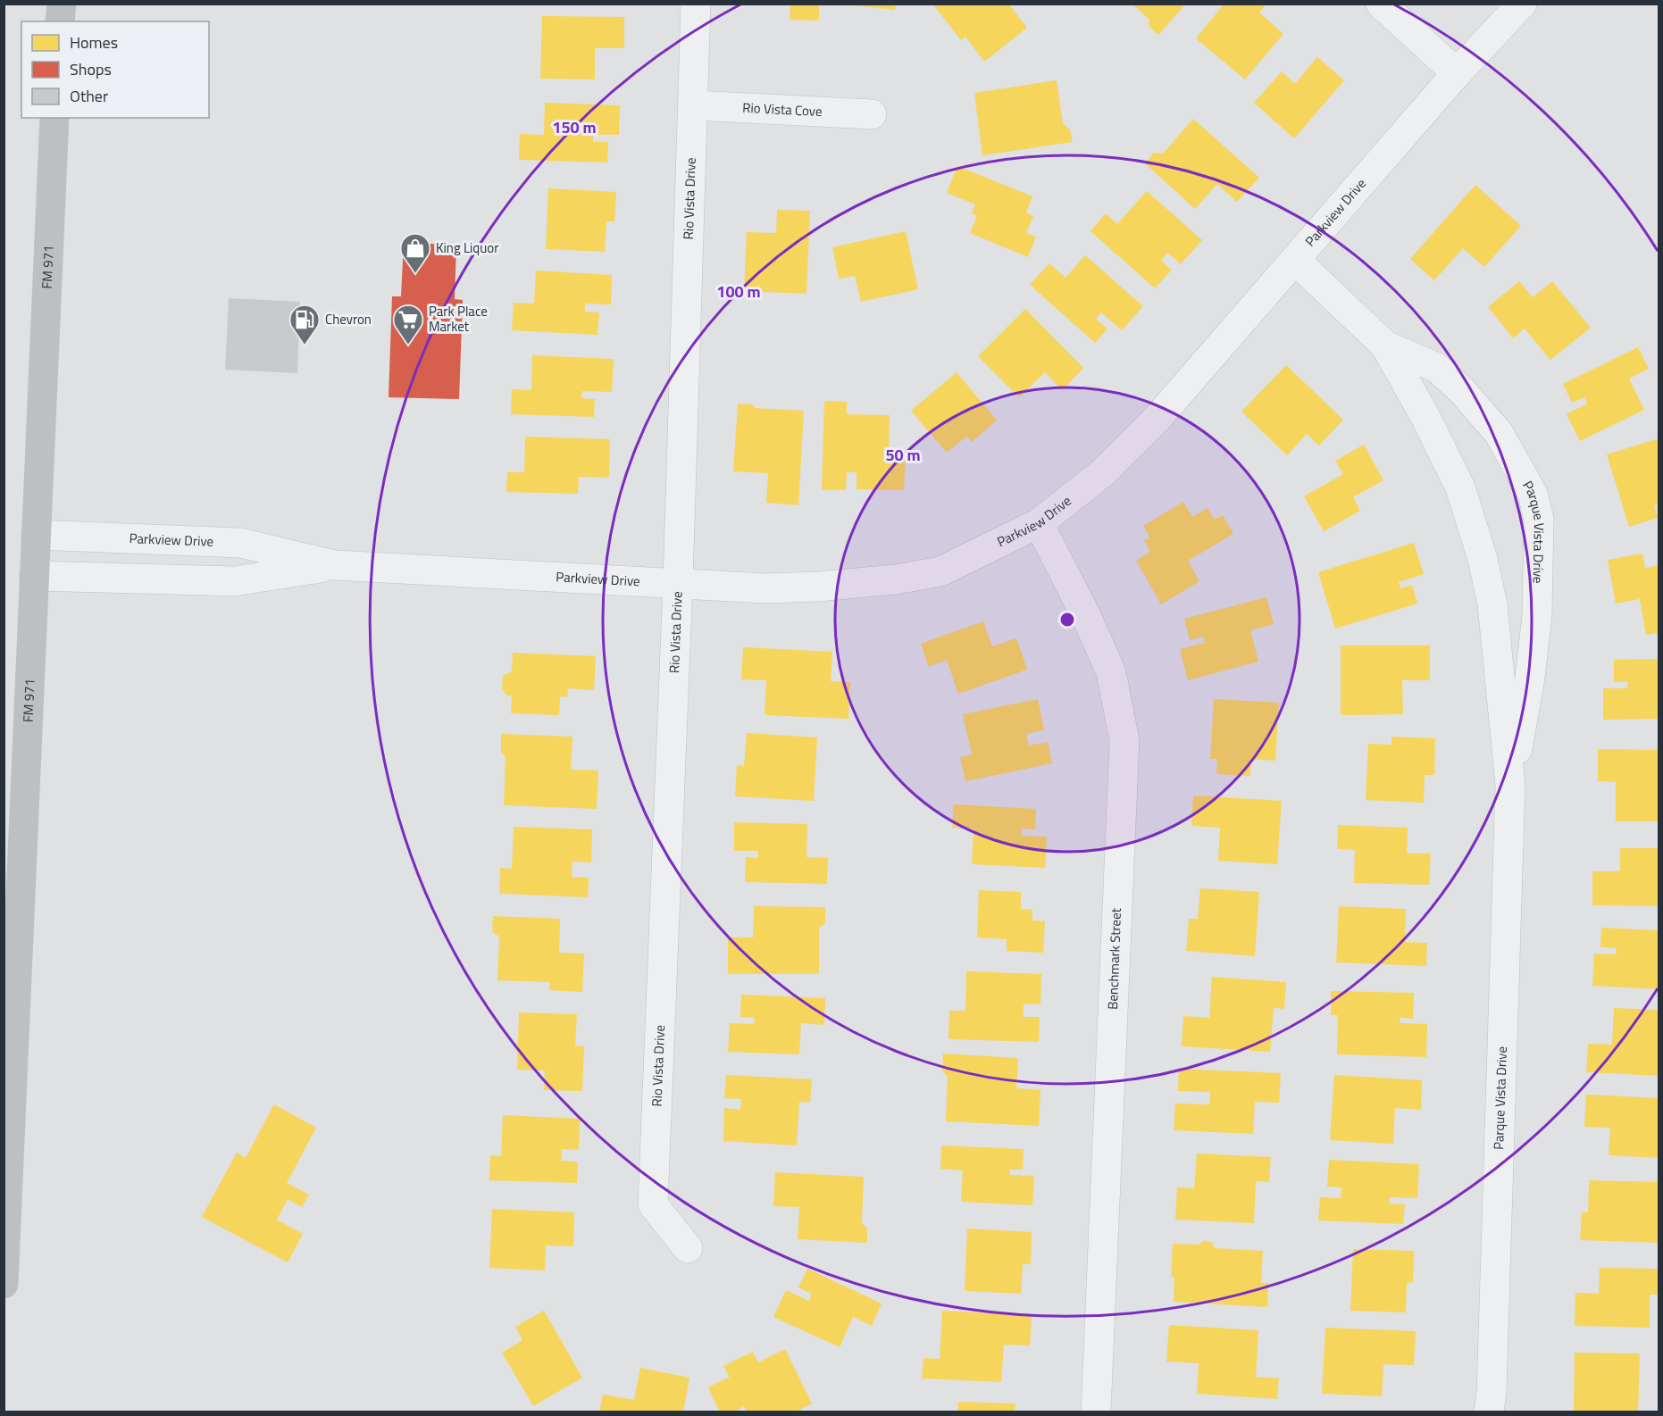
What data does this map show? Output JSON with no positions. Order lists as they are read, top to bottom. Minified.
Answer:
{"streets":{"main road":["FM 971"],"street":["Rio Vista Cove","Rio Vista Drive","Parkview Drive","Parque Vista Drive","Benchmark Street"]},"crossings":[["Rio Vista Cove","Rio Vista Drive"],["Rio Vista Drive","Parkview Drive"],["Parkview Drive","FM 971"],["Parkview Drive","Parque Vista Drive"],["Parkview Drive","Benchmark Street"]],"places":{"shop":["King Liquor"],"fuel station":["Chevron"],"supermarket":["Park Place Market"]},"legend":["Homes","Shops","Other"],"rings":["150 m","100 m","50 m"]}
